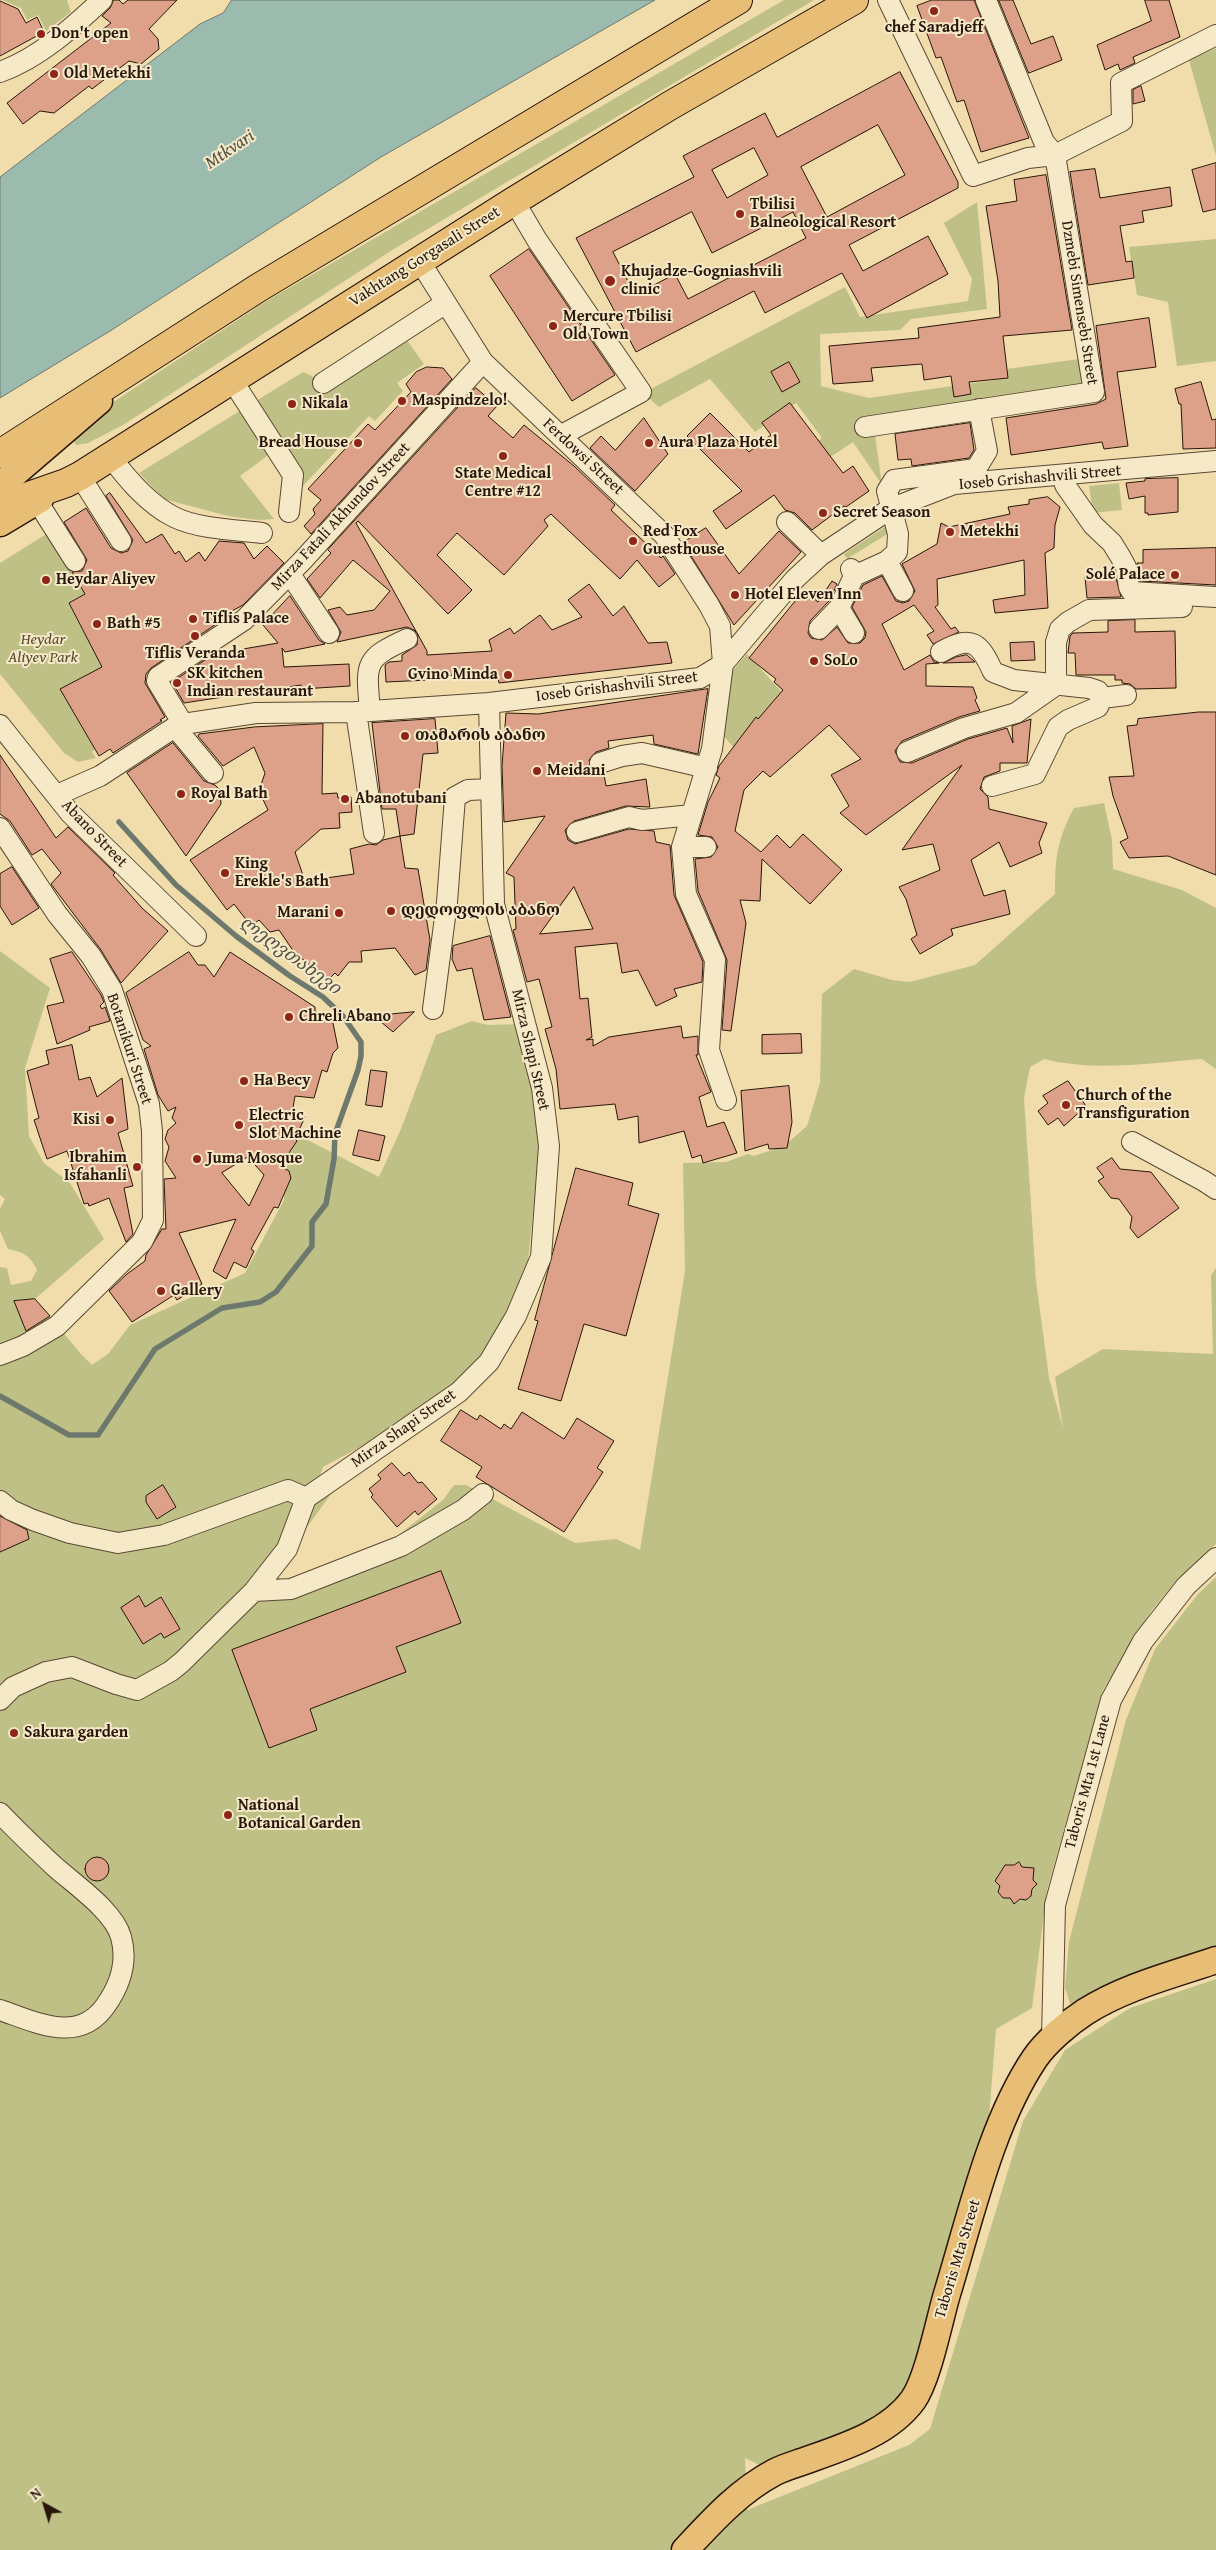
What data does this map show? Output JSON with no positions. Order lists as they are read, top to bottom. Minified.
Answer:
{"streets":{"highway":["Vakhtang Gorgasali Street"],"main road":["Taboris Mta Street"],"street":["Dzmebi Simensebi Street","Ferdowsi Street","Ioseb Grishashvili Street","Mirza Fatali Akhundov Street","Abano Street","Botanikuri Street","Mirza Shapi Street","Taboris Mta 1st Lane"]},"crossings":[["Vakhtang Gorgasali Street","Ferdowsi Street"],["Ferdowsi Street","Ioseb Grishashvili Street"],["Ferdowsi Street","Mirza Fatali Akhundov Street"],["Ioseb Grishashvili Street","Mirza Fatali Akhundov Street"],["Ioseb Grishashvili Street","Abano Street"],["Ioseb Grishashvili Street","Mirza Shapi Street"],["Taboris Mta 1st Lane","Taboris Mta Street"]],"water":["Mtkvari","ლეღვთახევი"],"parks":["Heydar Aliyev Park"],"places":["chef Saradjeff","Don't open","Old Metekhi","Tbilisi Balneological Resort","Khujadze-Gogniashvili clinic","Mercure Tbilisi Old Town","Maspindzelo!","Nikala","Bread House","Aura Plaza Hotel","State Medical Centre #12","Secret Season","Metekhi","Red Fox Guesthouse","Solé Palace","Heydar Aliyev","Hotel Eleven Inn","Tiflis Palace","Bath #5","Tiflis Veranda","SoLo","Gvino Minda","SK kitchen Indian restaurant","თამარის აბანო","Meidani","Royal Bath","Abanotubani","King Erekle's Bath","დედოფლის აბანო","Marani","Chreli Abano","На Весу","Church of the Transfiguration","Kisi","Electric Slot Machine","Juma Mosque","Ibrahim Isfahanli","Gallery","Sakura garden","National Botanical Garden"],"north":"top left"}
